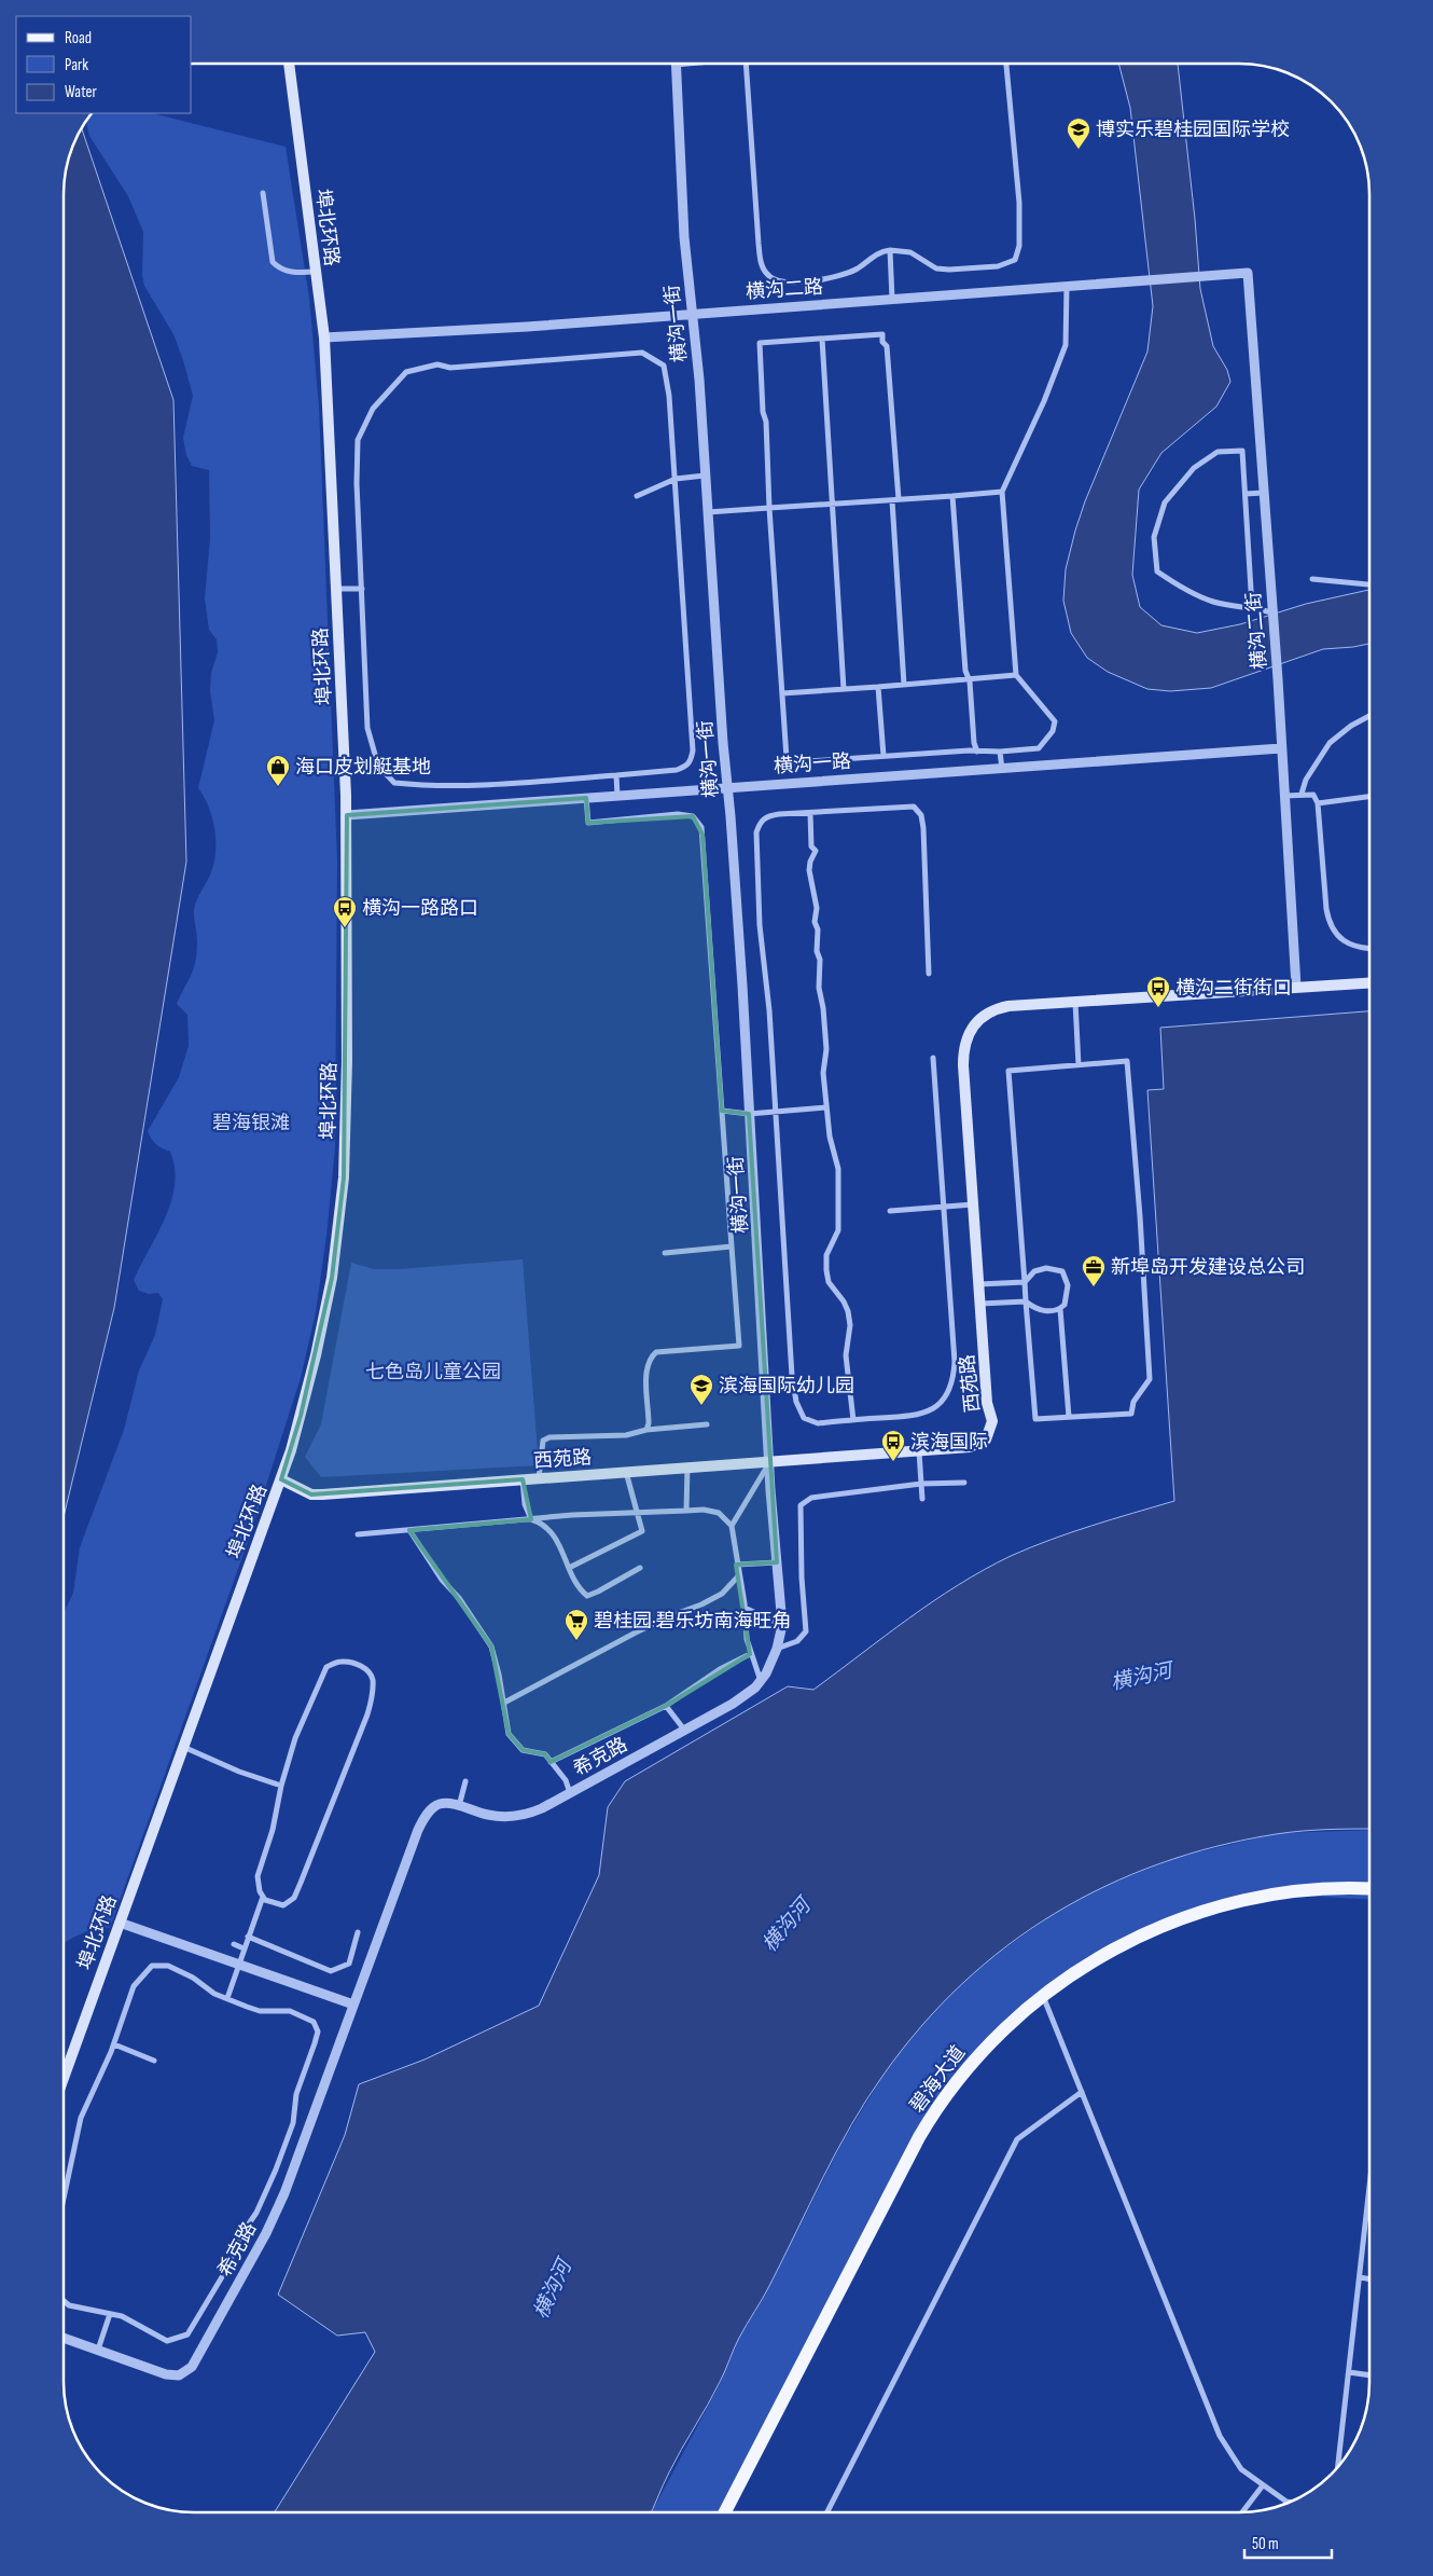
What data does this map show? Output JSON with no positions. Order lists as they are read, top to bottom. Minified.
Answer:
{"streets":{"main road":["埠北环路","西苑路","碧海大道"],"street":["横沟二路","横沟一街","横沟二街","横沟一路","希克路"]},"crossings":[["埠北环路","横沟二路"],["埠北环路","横沟一路"],["埠北环路","西苑路"],["横沟二路","横沟一街"],["横沟二路","横沟二街"],["横沟一街","横沟一路"],["横沟一街","西苑路"],["横沟一街","希克路"],["横沟二街","横沟一路"],["横沟二街","西苑路"],["西苑路","希克路"]],"water":["横沟河"],"parks":["碧海银滩","七色岛儿童公园"],"places":{"school or university":["博实乐碧桂园国际学校","滨海国际幼儿园"],"shop":["海口皮划艇基地"],"bus stop":["横沟一路路口","横沟二街街口","滨海国际"],"office":["新埠岛开发建设总公司"],"supermarket":["碧桂园·碧乐坊南海旺角"]},"legend":["Road","Park","Water"],"scale_bar":"50 m"}
